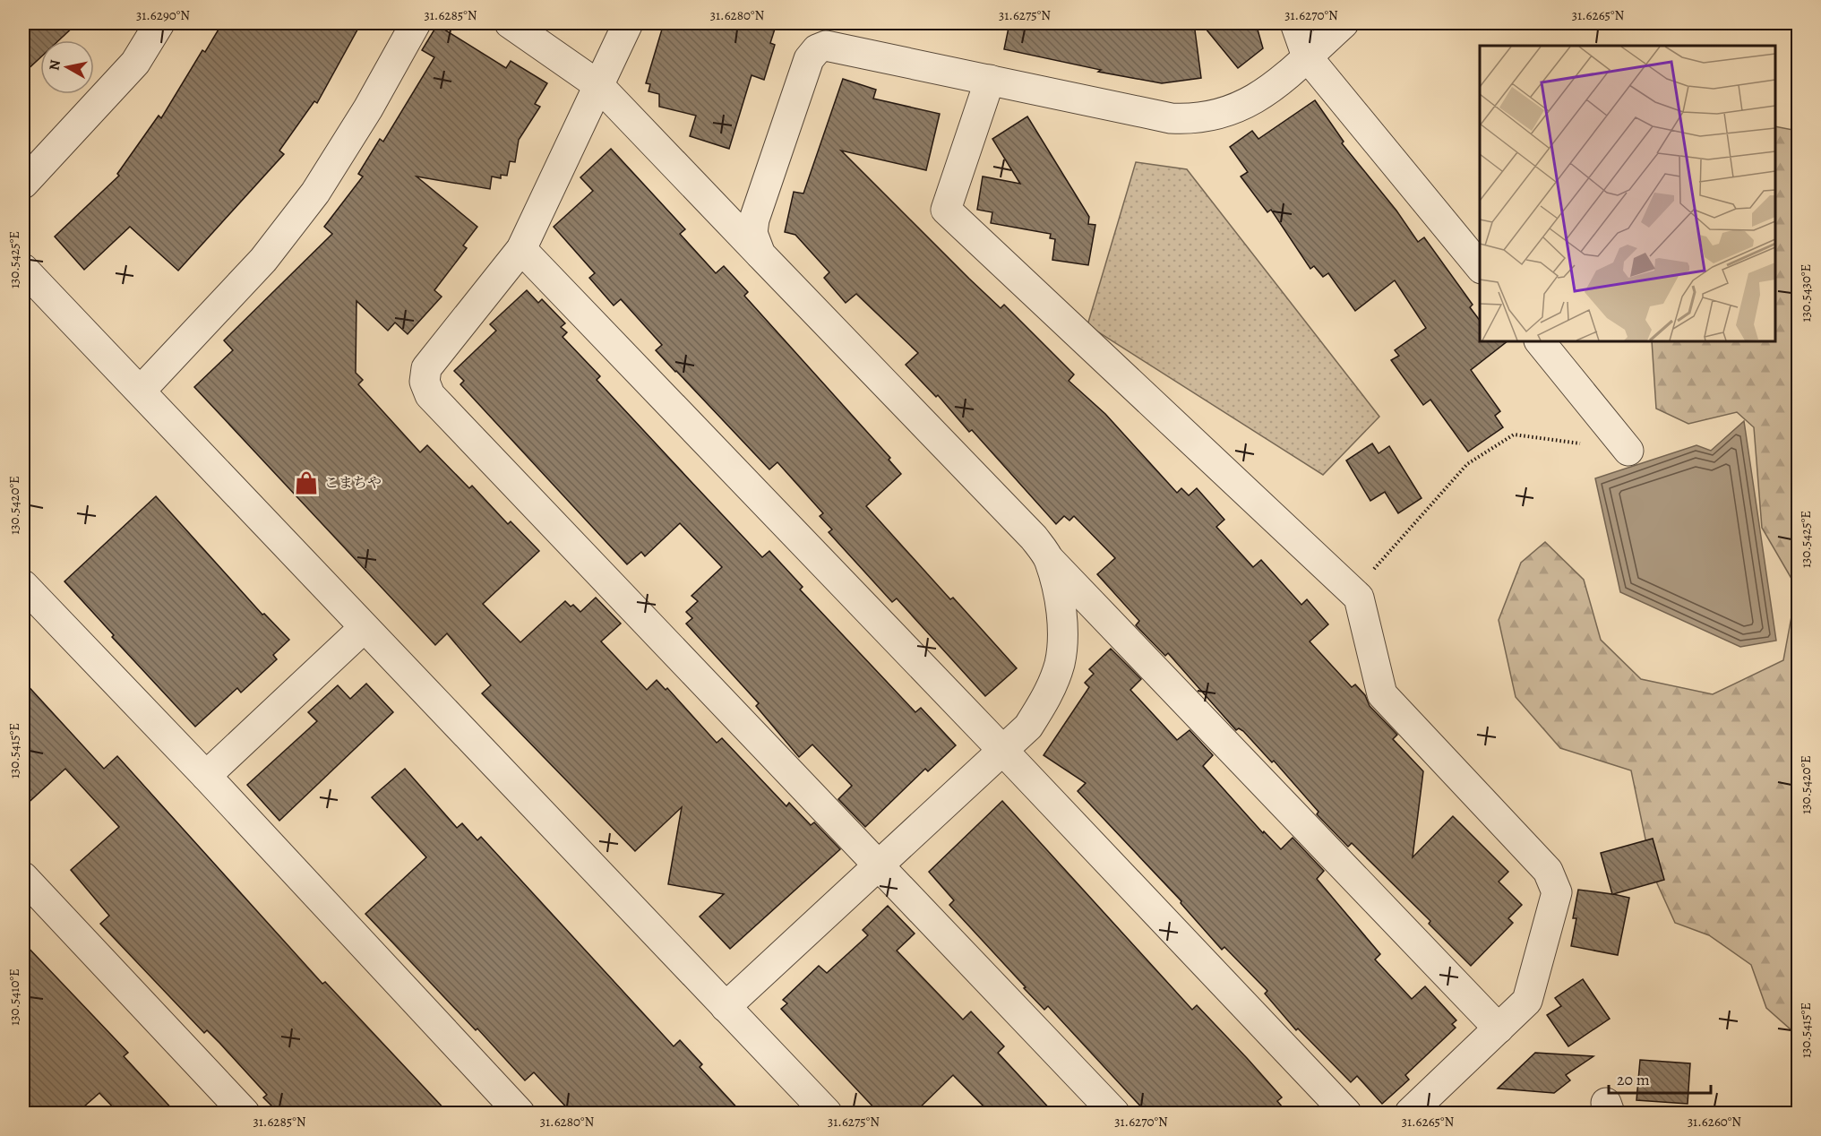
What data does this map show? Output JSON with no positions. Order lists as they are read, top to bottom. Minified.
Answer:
{"places":{"shop":["こまちや"]},"scale_bar":"20 m","north":"left","coordinates":["31.6290°N","31.6285°N","31.6280°N","31.6275°N","31.6270°N","31.6265°N","130.5425°E","130.5430°E","130.5420°E","130.5415°E","130.5410°E","31.6260°N"]}
